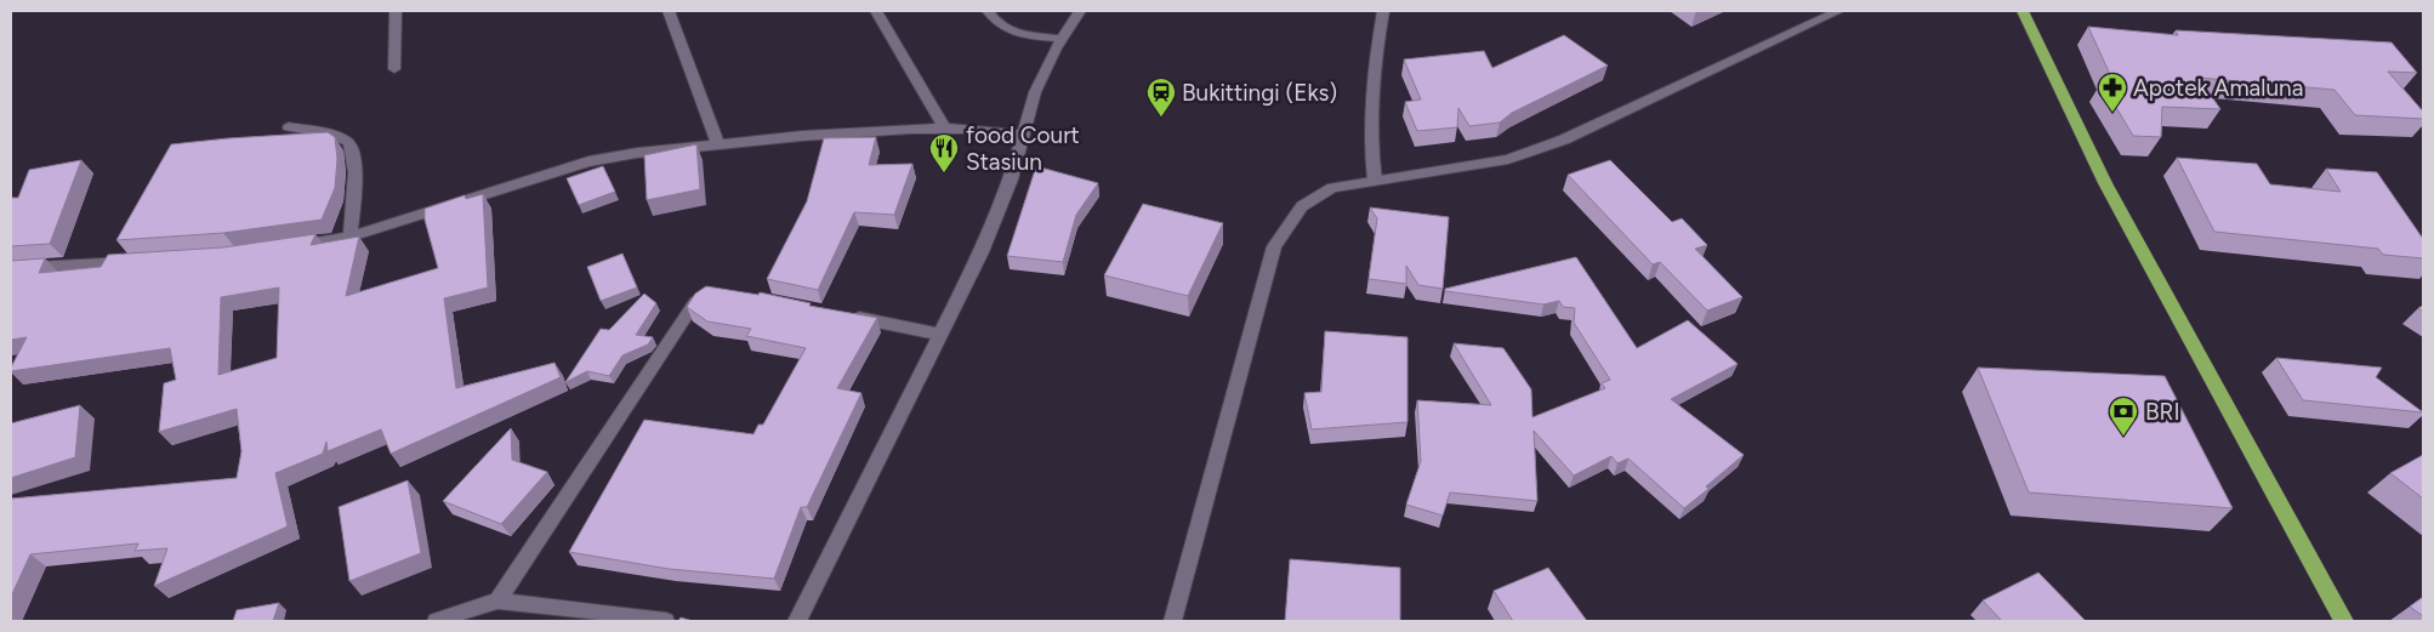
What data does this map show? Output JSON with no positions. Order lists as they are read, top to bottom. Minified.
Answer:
{"places":{"pharmacy":["Apotek Amaluna"],"station":["Bukittingi (Eks)"],"restaurant":["food Court Stasiun"],"bank":["BRI"]}}
